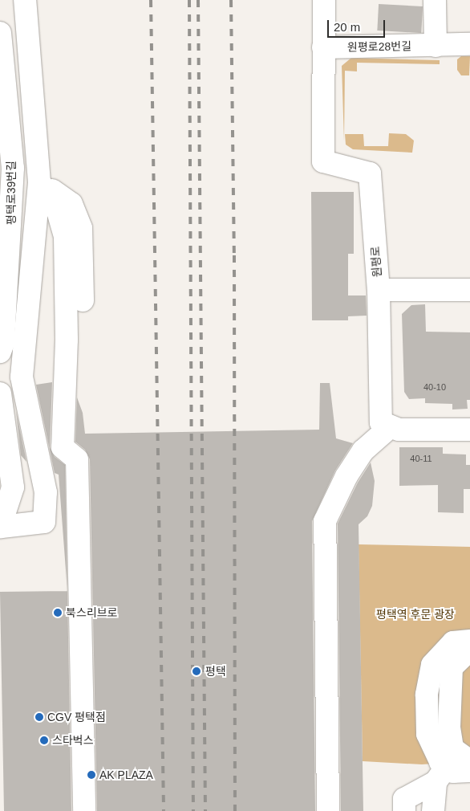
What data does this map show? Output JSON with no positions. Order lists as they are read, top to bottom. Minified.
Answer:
{"streets":{"street":["원평로28번길","평택로39번길","원평로"]},"crossings":[["원평로28번길","원평로"]],"parks":["평택역 후문 광장"],"places":["북스리브로","평택","CGV 평택점","스타벅스","AK PLAZA"],"house_numbers":["40-10","40-11"],"scale_bar":"20 m"}
